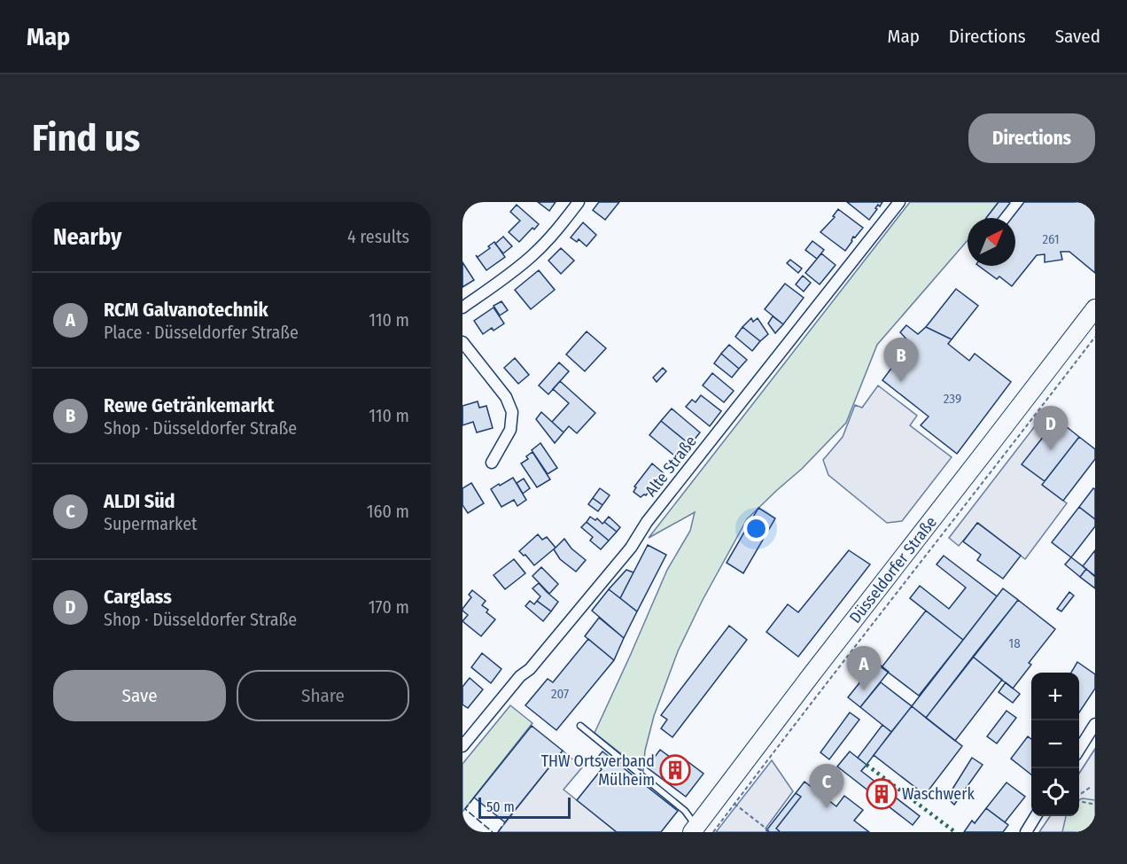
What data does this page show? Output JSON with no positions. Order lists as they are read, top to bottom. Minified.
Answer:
{"streets":{"main road":["Düsseldorfer Straße"],"street":["Alte Straße"]},"places":{"building":["THW Ortsverband Mülheim","Waschwerk"]},"house_numbers":["261","239","18","207"],"scale_bar":"50 m","north":"top right","page":{"header":"Map","nav":["Map","Directions","Saved"],"buttons":["Directions",["Save","Share"]],"title":"Find us","heading":["Nearby","4 results"],"list":[{"mark":"A","name":"RCM Galvanotechnik","note":"Place · Düsseldorfer Straße","value":"110 m"},{"mark":"B","name":"Rewe Getränkemarkt","note":"Shop · Düsseldorfer Straße","value":"110 m"},{"mark":"C","name":"ALDI Süd","note":"Supermarket","value":"160 m"},{"mark":"D","name":"Carglass","note":"Shop · Düsseldorfer Straße","value":"170 m"}],"pins":["B","D","A","C"],"map_buttons":["+","−"],"scale":"50 m"}}
